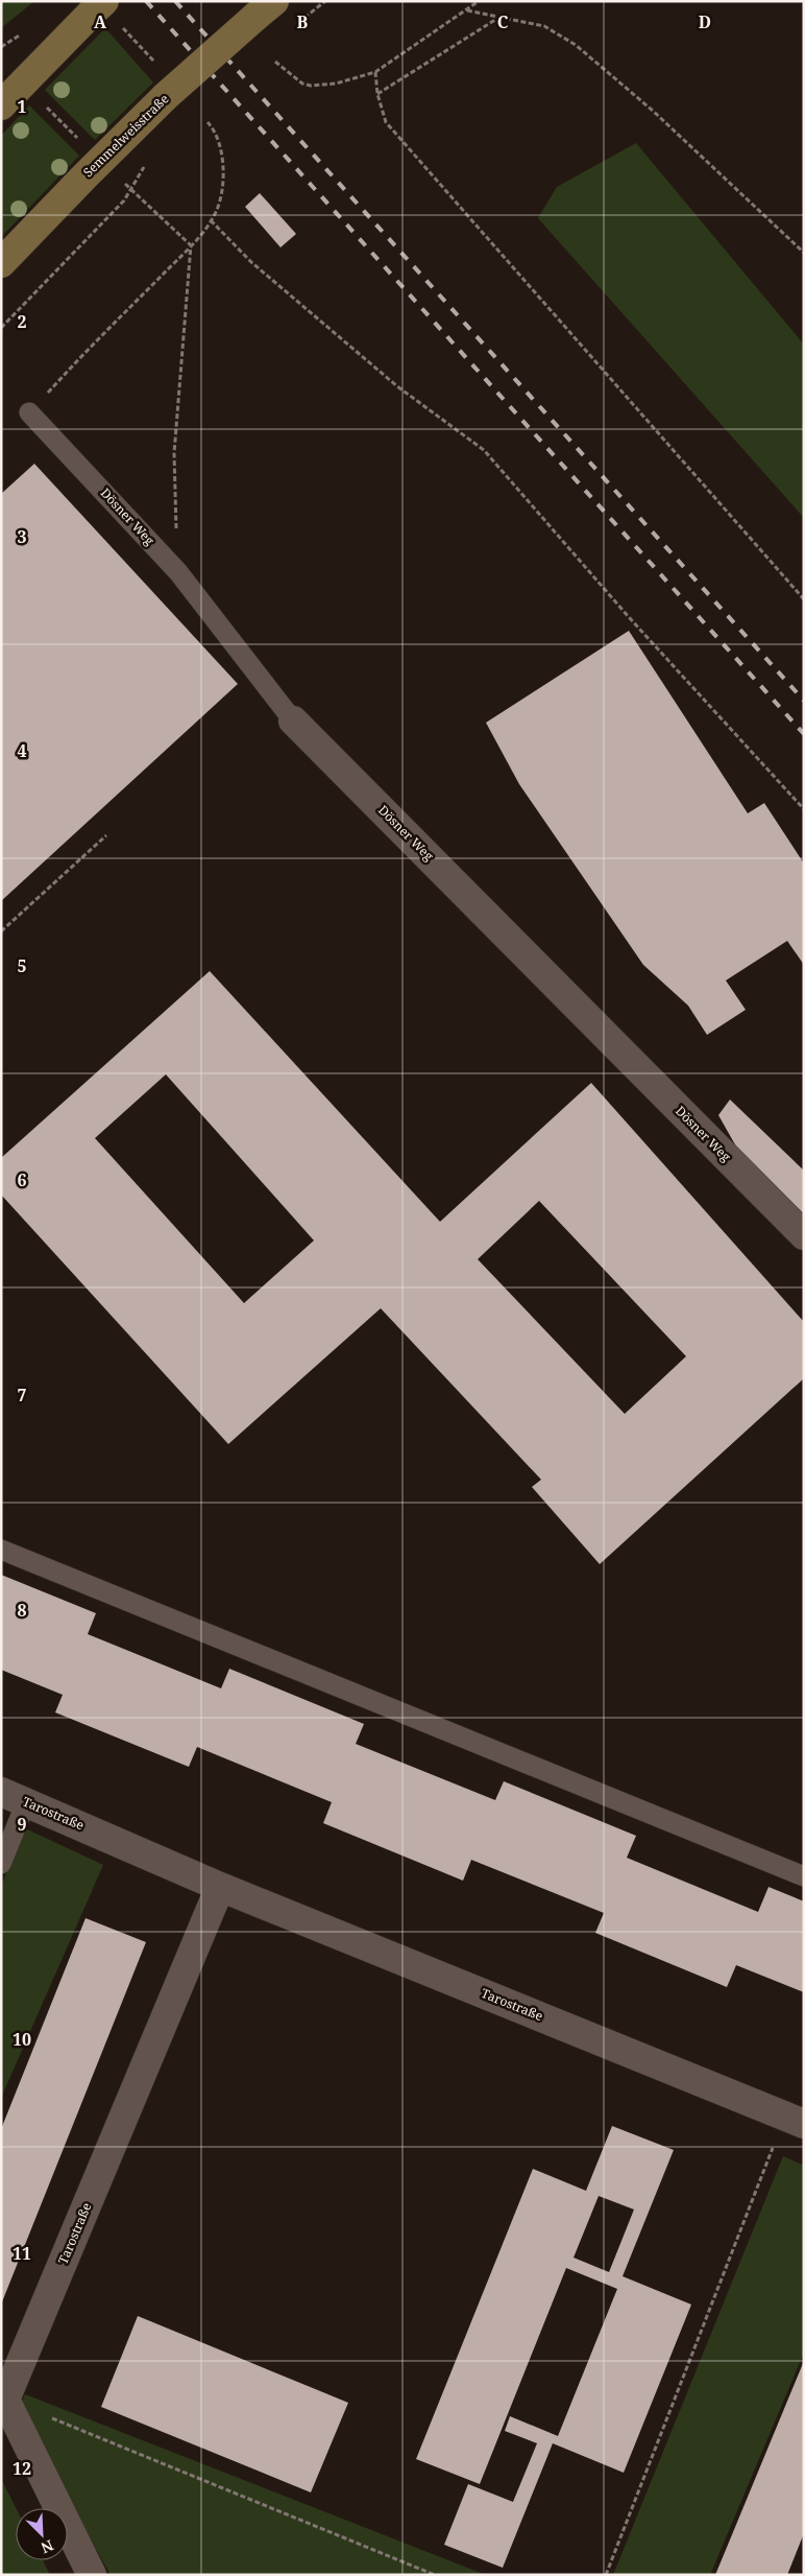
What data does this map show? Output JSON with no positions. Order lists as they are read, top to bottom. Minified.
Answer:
{"streets":{"main road":["Semmelweisstraße"],"street":["Dösner Weg","Tarostraße"]},"north":"bottom right","grid":{"columns":["A","B","C","D"],"rows":["1","2","3","4","5","6","7","8","9","10","11","12"]}}
